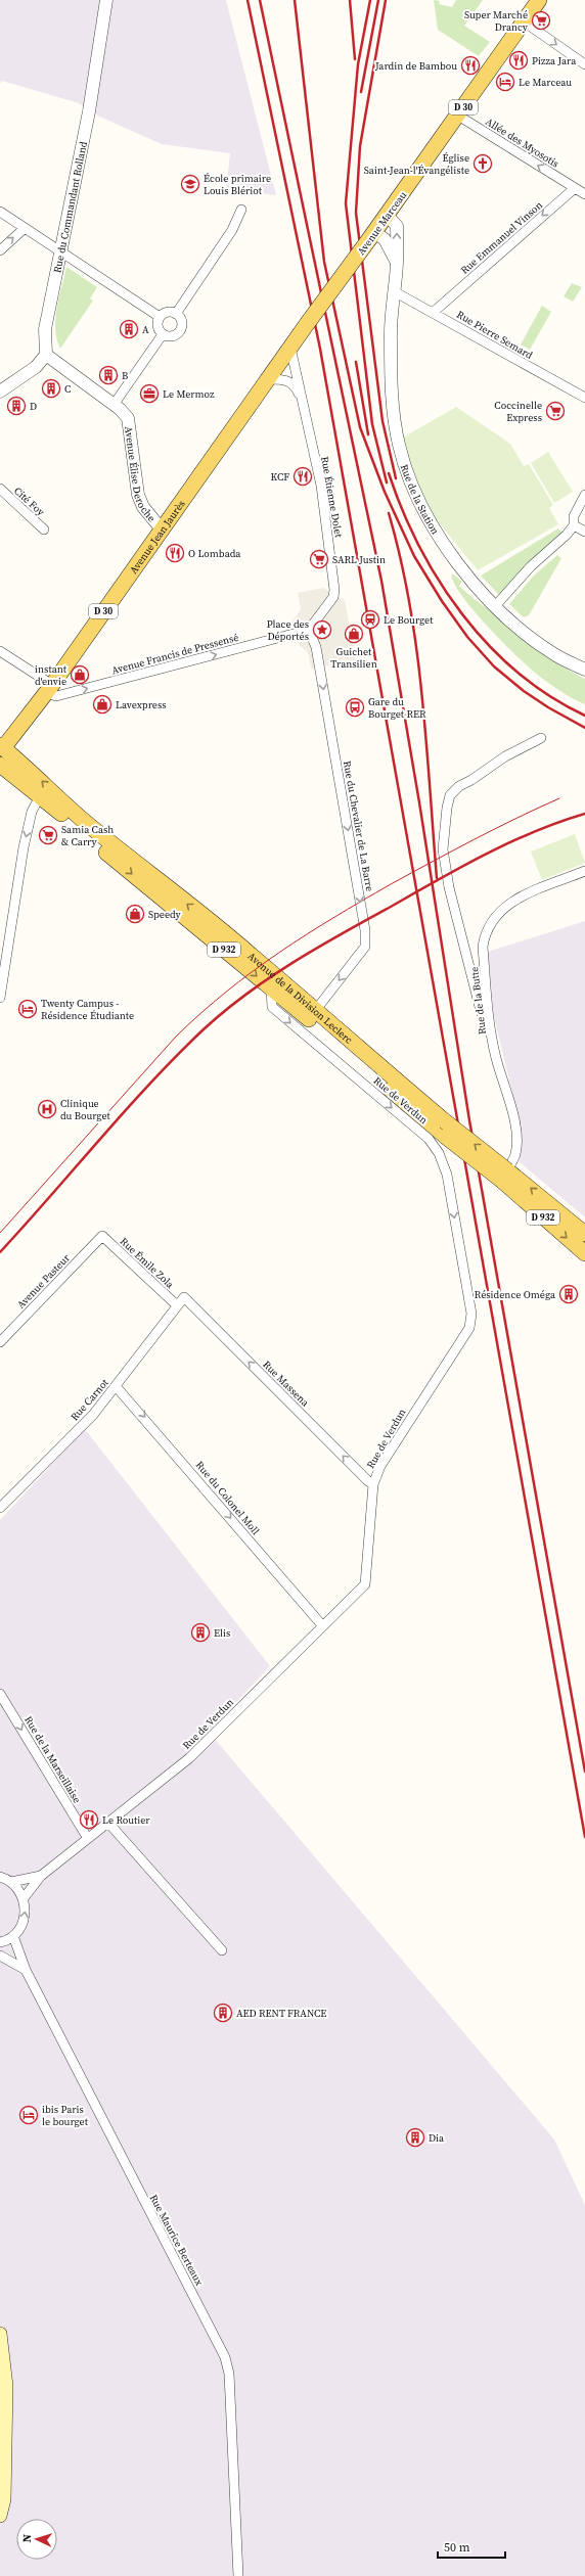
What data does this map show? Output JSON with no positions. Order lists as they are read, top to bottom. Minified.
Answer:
{"streets":{"main road":["D 30","Avenue Marceau","Avenue Jean Jaurès","D 932","Avenue de la Division Leclerc"],"street":["Allée des Myosotis","Rue du Commandant Rolland","Rue Emmanuel Vinson","Rue Pierre Semard","Avenue Élise Deroche","Rue Étienne Dolet","Rue de la Station","Cité Foy","Avenue Francis de Pressensé","Rue du Chevalier de La Barre","Rue de la Butte","Rue de Verdun","Rue Émile Zola","Avenue Pasteur","Rue Massena","Rue Carnot","Rue du Colonel Moll","Rue de la Marseillaise","Rue Maurice Berteaux"]},"crossings":[["Allée des Myosotis","Avenue Marceau"],["Allée des Myosotis","Rue Emmanuel Vinson"],["Rue du Commandant Rolland","Avenue Élise Deroche"],["Avenue Marceau","Rue de la Station"],["Avenue Marceau","Avenue Jean Jaurès"],["Rue Emmanuel Vinson","Rue Pierre Semard"],["Rue Pierre Semard","Rue de la Station"],["Avenue Élise Deroche","Avenue Jean Jaurès"],["Rue Étienne Dolet","Avenue Jean Jaurès"],["Rue Étienne Dolet","Avenue Francis de Pressensé"],["Rue Étienne Dolet","Rue du Chevalier de La Barre"],["Avenue Jean Jaurès","Avenue Francis de Pressensé"],["Avenue Jean Jaurès","Avenue de la Division Leclerc"],["Avenue Francis de Pressensé","Rue du Chevalier de La Barre"],["Rue du Chevalier de La Barre","Avenue de la Division Leclerc"],["D 932","Avenue de la Division Leclerc"],["D 932","Rue de la Butte"],["Avenue de la Division Leclerc","Rue de la Butte"],["Avenue de la Division Leclerc","Rue de Verdun"],["Rue de Verdun","Rue Massena"],["Rue de Verdun","Rue du Colonel Moll"],["Rue de Verdun","Rue de la Marseillaise"],["Rue Émile Zola","Avenue Pasteur"],["Rue Émile Zola","Rue Carnot"],["Rue Massena","Rue Carnot"],["Rue Carnot","Rue du Colonel Moll"]],"one_way":["Allée des Myosotis","Rue Emmanuel Vinson","Avenue Francis de Pressensé","Rue du Chevalier de La Barre","Rue de Verdun","Rue Massena","Rue du Colonel Moll","Rue de la Marseillaise"],"places":{"supermarket":["Super Marché Drancy","Coccinelle Express","SARL Justin","Samia Cash & Carry"],"restaurant":["Pizza Jara","Jardin de Bambou","KCF","O Lombada","Le Routier"],"hotel":["Le Marceau","Twenty Campus - Résidence Étudiante","ibis Paris le bourget"],"church":["Église Saint-Jean-l'Évangéliste"],"school or university":["École primaire Louis Blériot"],"building":["A","B","C","D","Résidence Oméga","Elis","AED RENT FRANCE","Dia"],"office":["Le Mermoz"],"station":["Le Bourget"],"place":["Place des Déportés"],"shop":["Guichet Transilien","instant d'envie","Lavexpress","Speedy"],"bus stop":["Gare du Bourget RER"],"hospital":["Clinique du Bourget"]},"scale_bar":"50 m","north":"left"}
